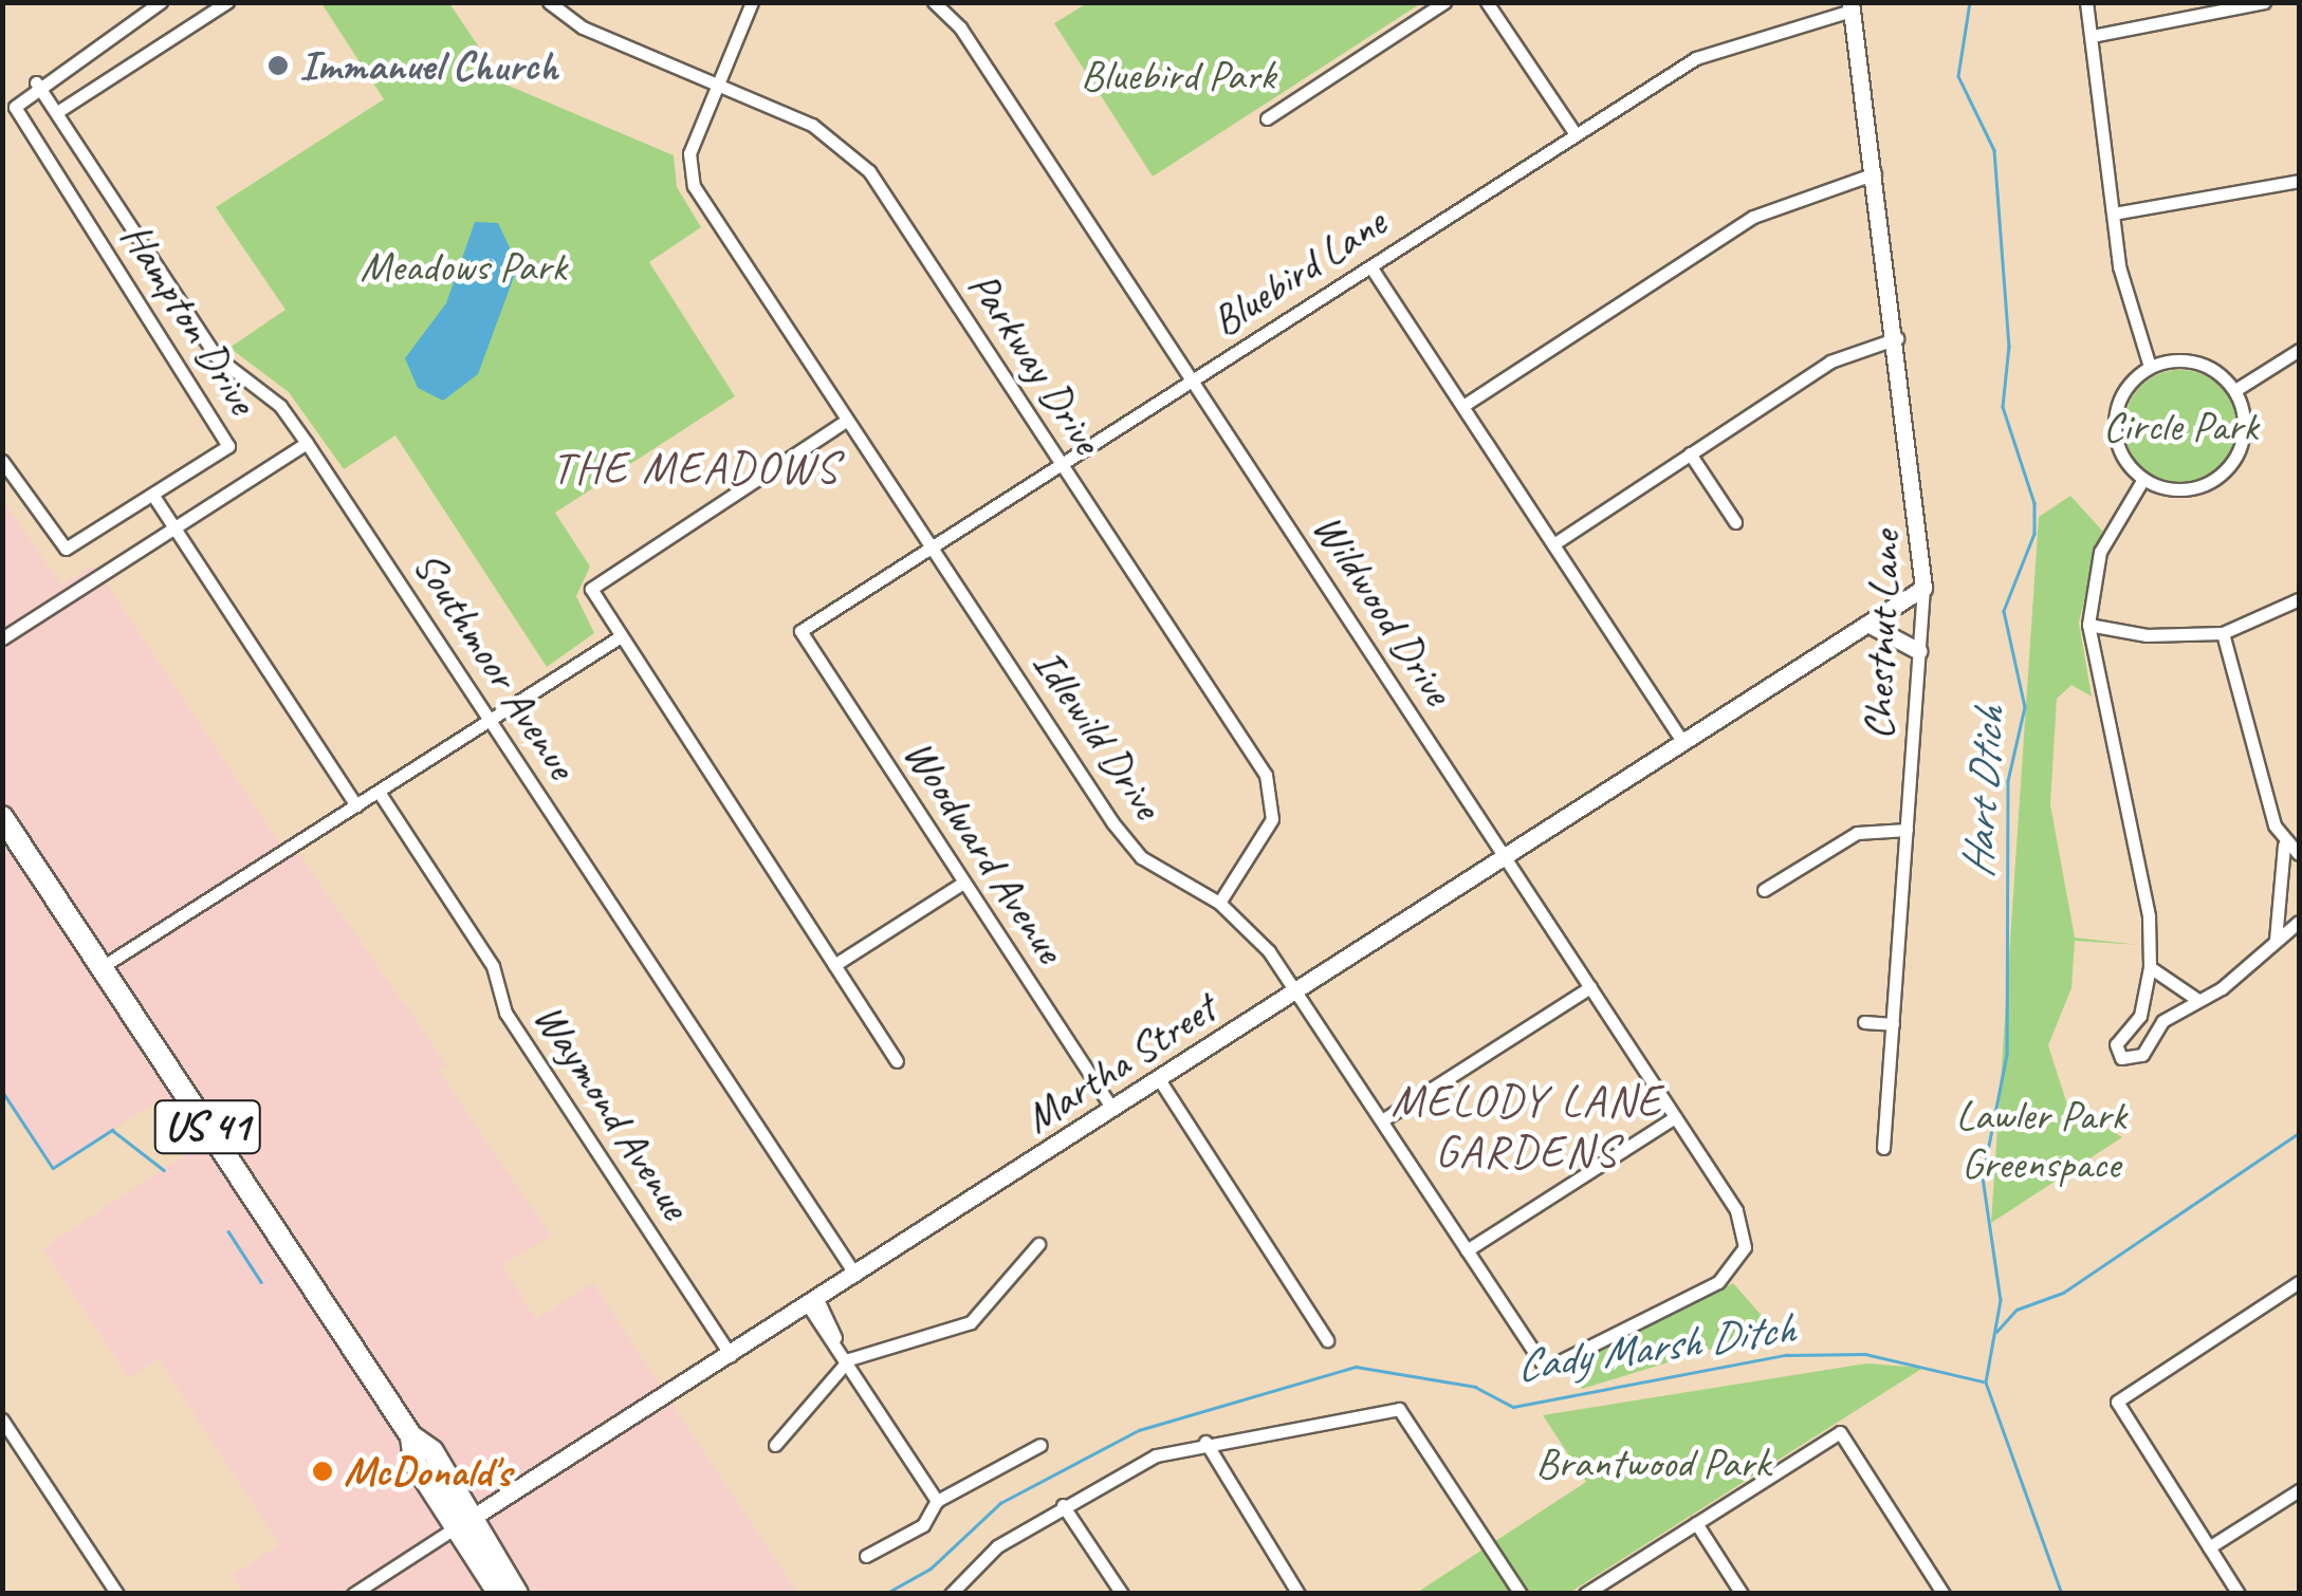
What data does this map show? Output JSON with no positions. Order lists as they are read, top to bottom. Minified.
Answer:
{"streets":{"highway":["US 41"],"street":["Bluebird Lane","Hampton Drive","Parkway Drive","Wildwood Drive","Chestnut Lane","Southmoor Avenue","Idlewild Drive","Woodward Avenue","Martha Street","Waymond Avenue"]},"crossings":[["Bluebird Lane","Parkway Drive"],["Bluebird Lane","Wildwood Drive"],["Bluebird Lane","Chestnut Lane"],["Bluebird Lane","Idlewild Drive"],["Bluebird Lane","Woodward Avenue"],["Parkway Drive","Idlewild Drive"],["Wildwood Drive","Idlewild Drive"],["Wildwood Drive","Martha Street"],["Chestnut Lane","Martha Street"],["Southmoor Avenue","Martha Street"],["Idlewild Drive","Martha Street"],["Woodward Avenue","Martha Street"],["Martha Street","Waymond Avenue"],["Martha Street","US 41"]],"districts":["THE MEADOWS","MELODY LANE GARDENS"],"water":["Hart Dtich","Cady Marsh Ditch"],"parks":["Bluebird Park","Meadows Park","Circle Park","Lawler Park Greenspace","Brantwood Park"],"places":["Immanuel Church","McDonald's"]}
